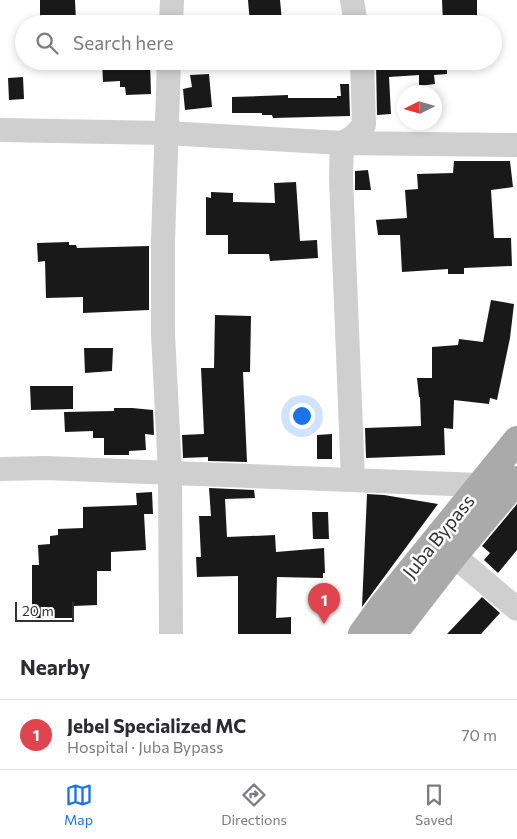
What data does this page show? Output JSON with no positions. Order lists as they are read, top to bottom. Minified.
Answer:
{"streets":{"main road":["Juba Bypass"]},"scale_bar":"20 m","north":"left","page":{"search":"Search here","pins":"1","scale":"20 m","heading":"Nearby","list":[{"mark":"1","name":"Jebel Specialized MC","note":"Hospital · Juba Bypass","value":"70 m"}],"nav":["Map","Directions","Saved"]}}
